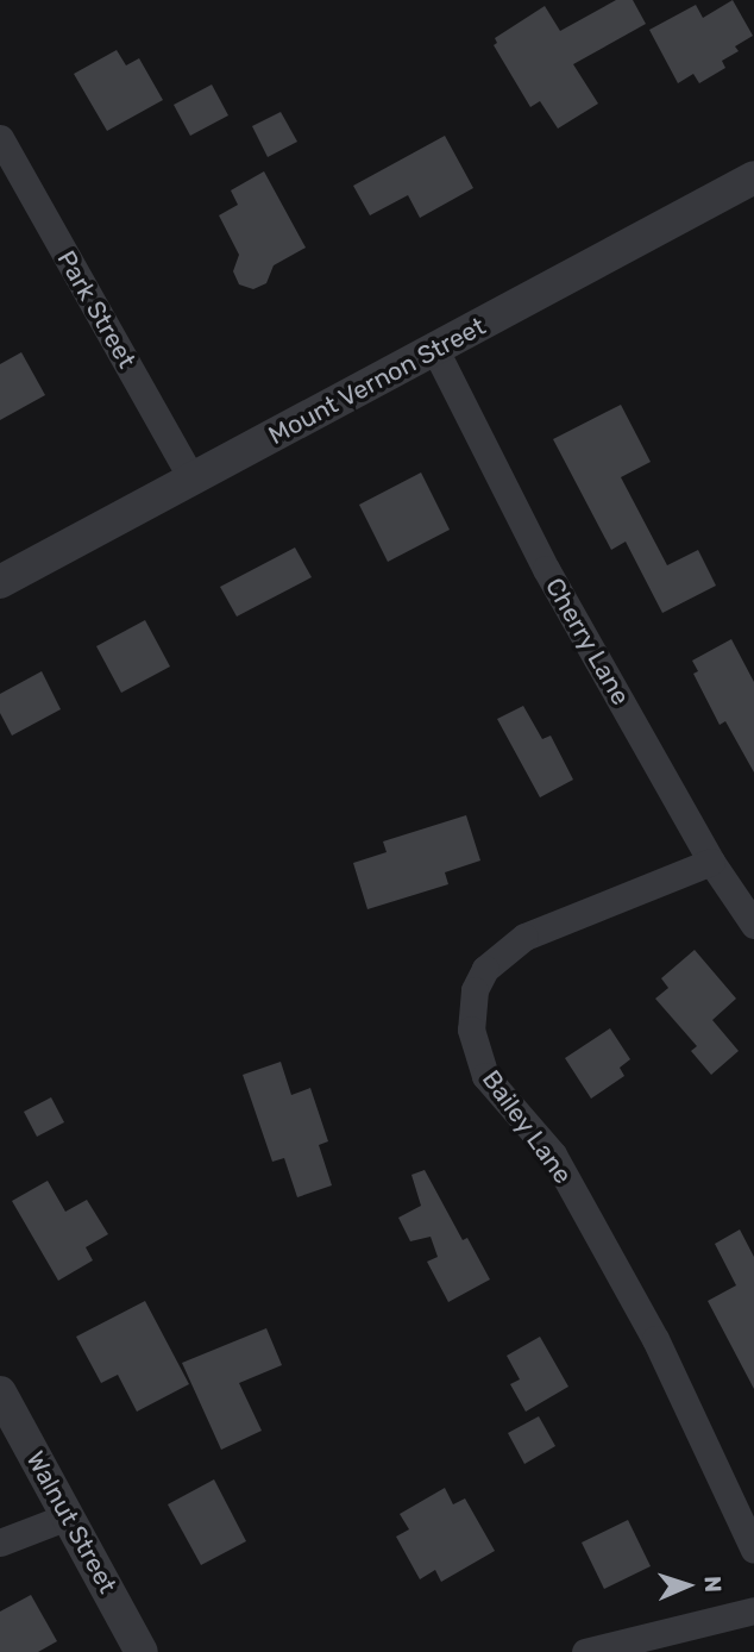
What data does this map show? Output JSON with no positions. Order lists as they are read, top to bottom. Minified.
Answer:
{"streets":{"street":["Park Street","Mount Vernon Street","Cherry Lane","Bailey Lane","Walnut Street"]},"crossings":[["Park Street","Mount Vernon Street"],["Mount Vernon Street","Cherry Lane"],["Cherry Lane","Bailey Lane"]],"north":"right"}
